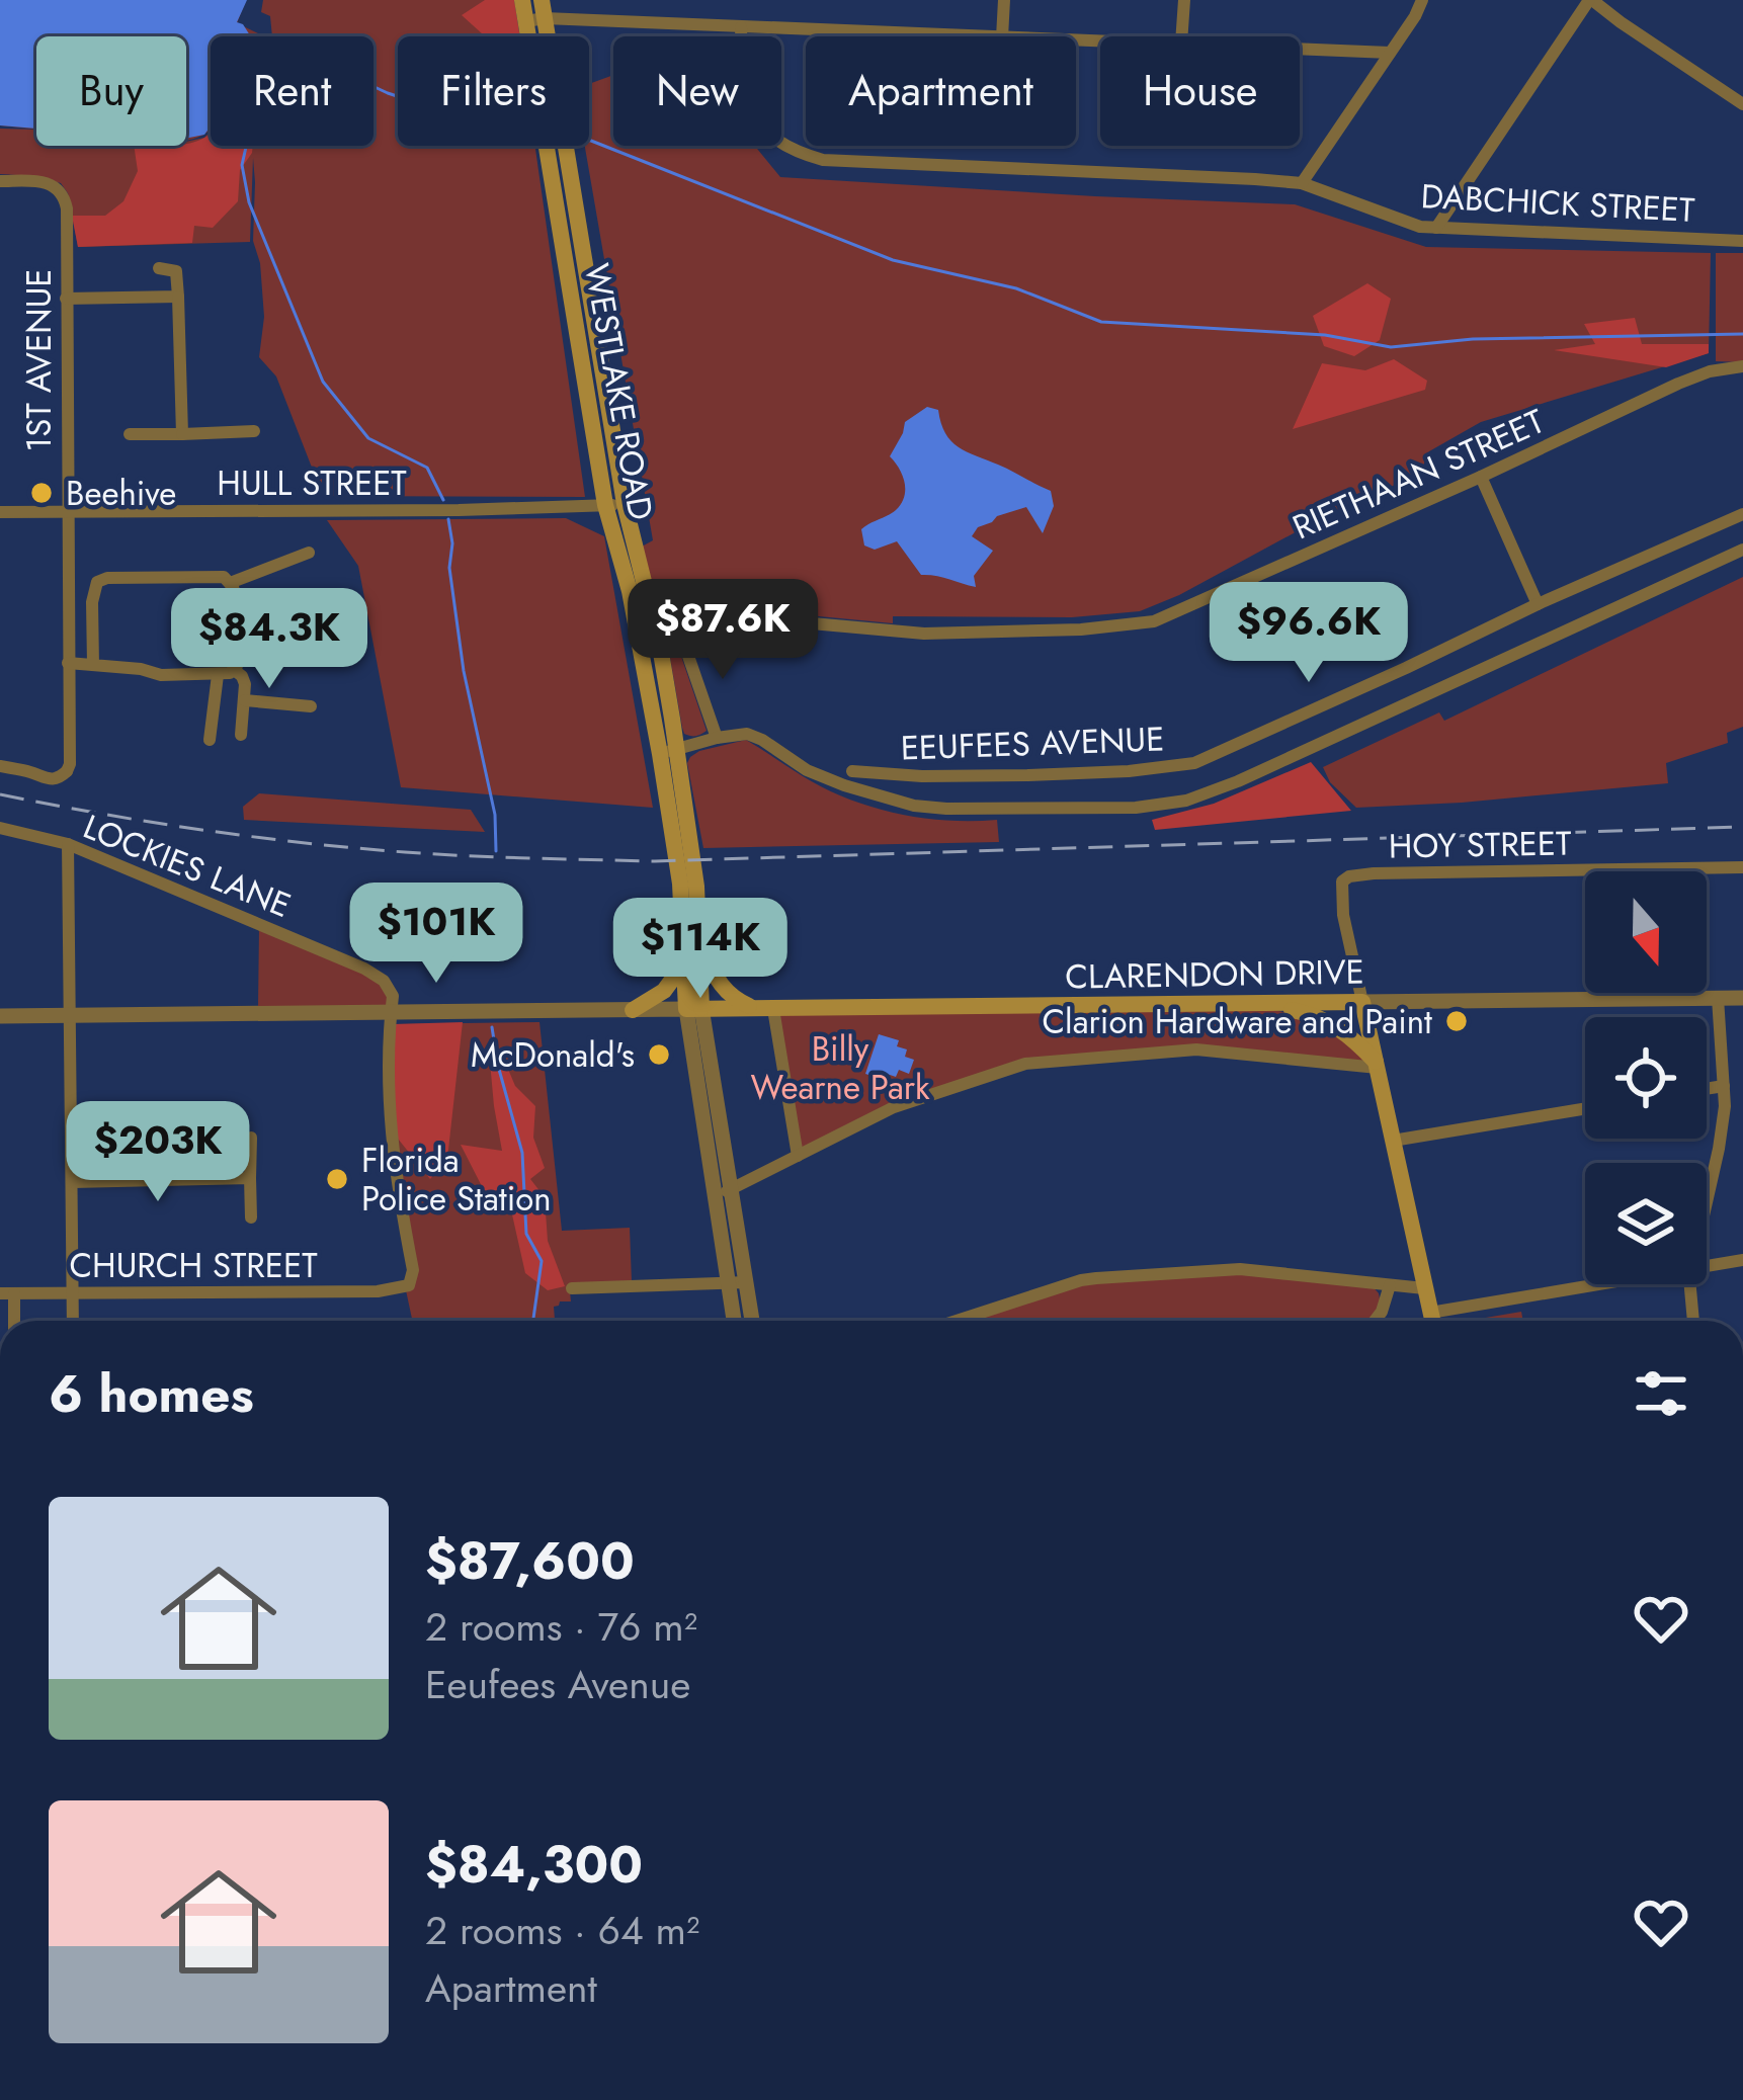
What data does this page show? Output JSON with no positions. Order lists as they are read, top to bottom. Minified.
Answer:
{"streets":{"main road":["WESTLAKE ROAD","CLARENDON DRIVE"],"street":["DABCHICK STREET","1ST AVENUE","RIETHAAN STREET","HULL STREET","EEUFEES AVENUE","HOY STREET","LOCKIES LANE","CHURCH STREET"]},"crossings":[["1ST AVENUE","HULL STREET"],["WESTLAKE ROAD","HULL STREET"],["WESTLAKE ROAD","EEUFEES AVENUE"],["WESTLAKE ROAD","CLARENDON DRIVE"],["HOY STREET","CLARENDON DRIVE"],["LOCKIES LANE","CHURCH STREET"]],"parks":["Billy Wearne Park"],"places":["Beehive","Clarion Hardware and Paint","McDonald's","Florida Police Station"],"north":"bottom","page":{"chip":["Buy","Rent","Filters","New","Apartment","House"],"price":["$87.6K","$96.6K","$84.3K","$101K","$114K","$203K"],"heading":"6 homes","list":[{"name":"$87,600","note":"2 rooms · 76 m² · Eeufees Avenue"},{"name":"$84,300","note":"2 rooms · 64 m² · Apartment"}]}}
